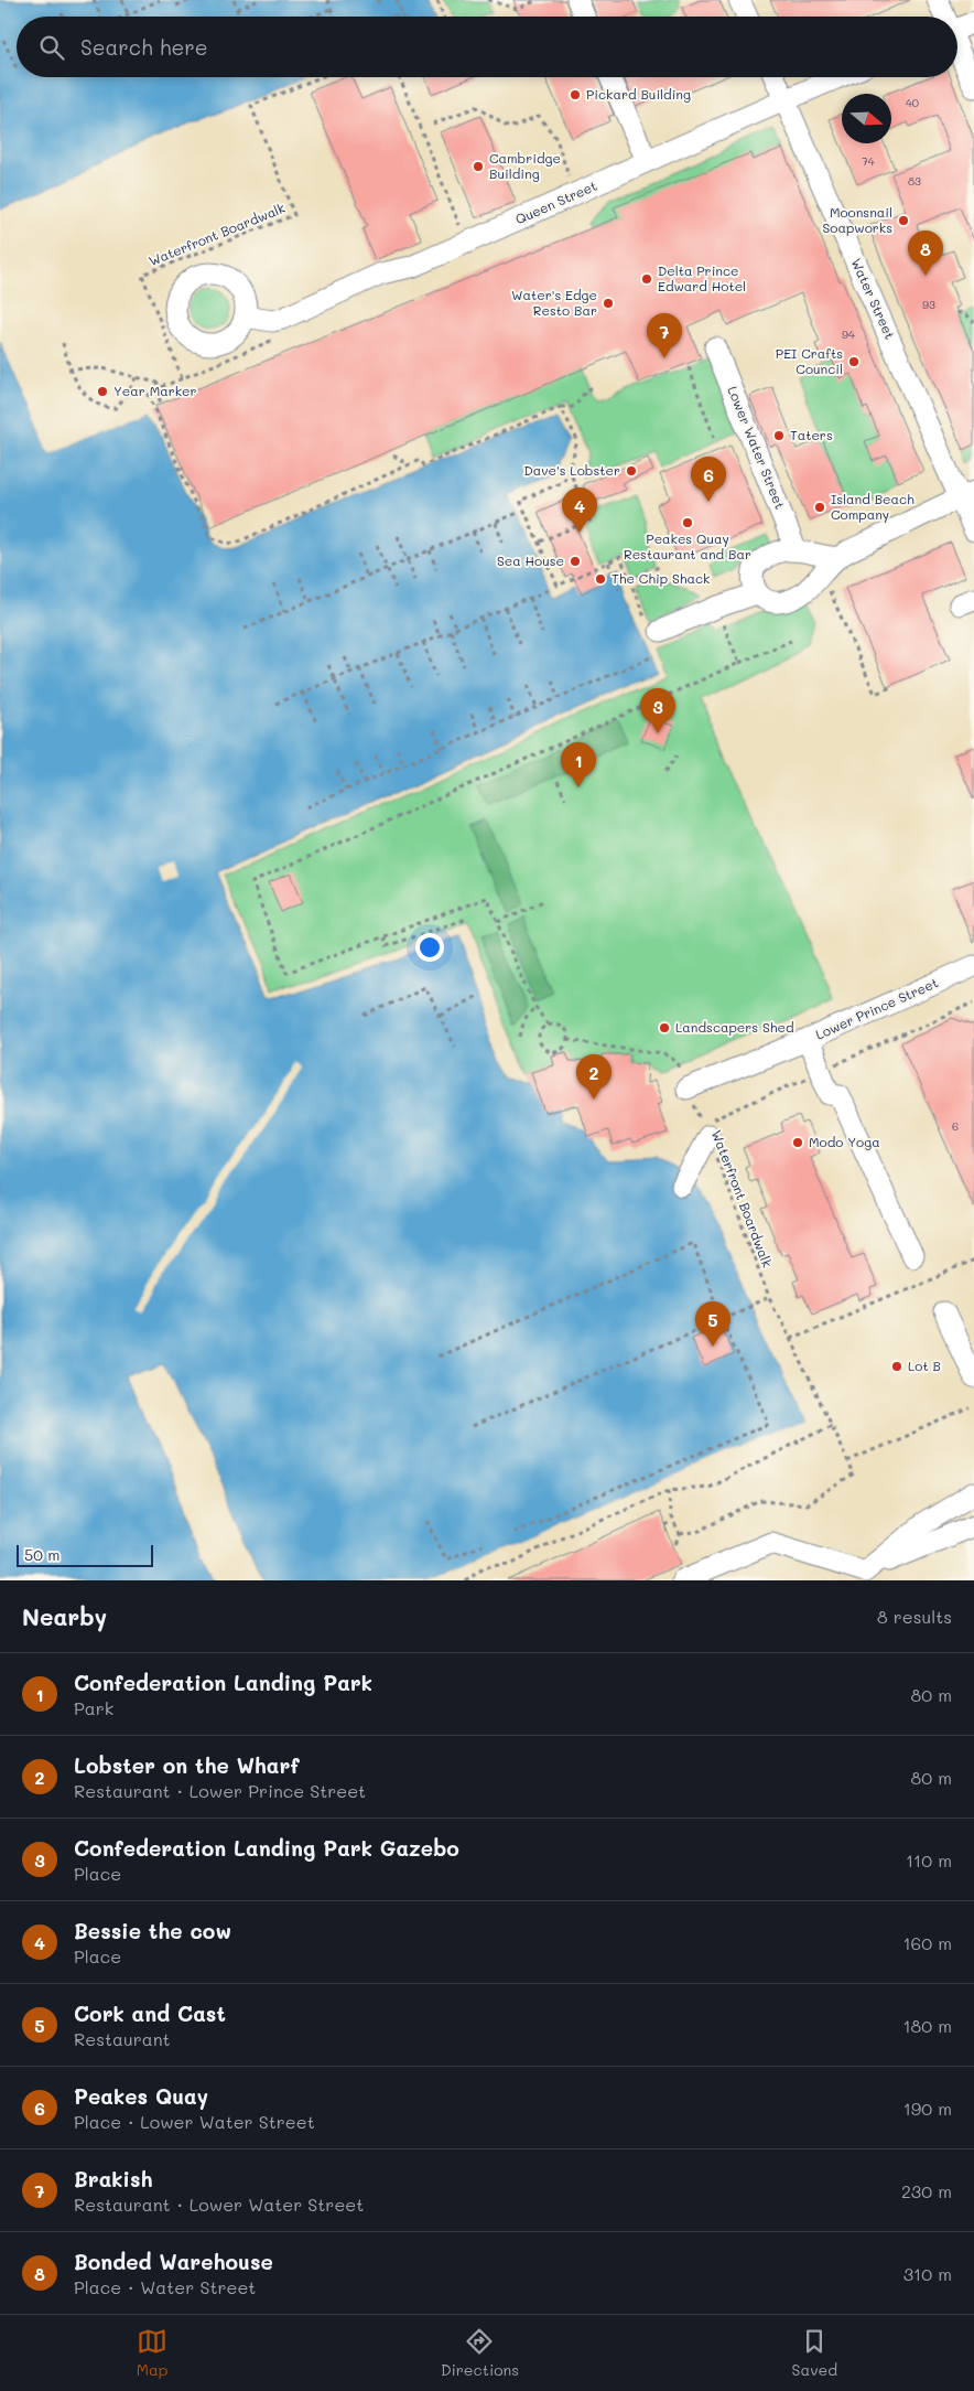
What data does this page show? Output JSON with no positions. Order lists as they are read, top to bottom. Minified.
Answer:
{"streets":{"street":["Queen Street","Water Street","Lower Water Street","Lower Prince Street"],"path":["Waterfront Boardwalk"]},"crossings":[["Queen Street","Water Street"]],"places":["Pickard Building","Cambridge Building","Moonsnail Soapworks","Delta Prince Edward Hotel","Water's Edge Resto Bar","PEI Crafts Council","Year Marker","Taters","Dave's Lobster","Island Beach Company","Peakes Quay Restaurant and Bar","Sea House","The Chip Shack","Landscapers Shed","Modo Yoga","Lot B"],"house_numbers":["40","74","83","93","94","6"],"scale_bar":"50 m","north":"right","page":{"search":"Search here","pins":["8","7","6","4","3","1","2","5"],"scale":"50 m","heading":["Nearby","8 results"],"list":[{"mark":"1","name":"Confederation Landing Park","note":"Park","value":"80 m"},{"mark":"2","name":"Lobster on the Wharf","note":"Restaurant · Lower Prince Street","value":"80 m"},{"mark":"3","name":"Confederation Landing Park Gazebo","note":"Place","value":"110 m"},{"mark":"4","name":"Bessie the cow","note":"Place","value":"160 m"},{"mark":"5","name":"Cork and Cast","note":"Restaurant","value":"180 m"},{"mark":"6","name":"Peakes Quay","note":"Place · Lower Water Street","value":"190 m"},{"mark":"7","name":"Brakish","note":"Restaurant · Lower Water Street","value":"230 m"},{"mark":"8","name":"Bonded Warehouse","note":"Place · Water Street","value":"310 m"}],"nav":["Map","Directions","Saved"]}}
